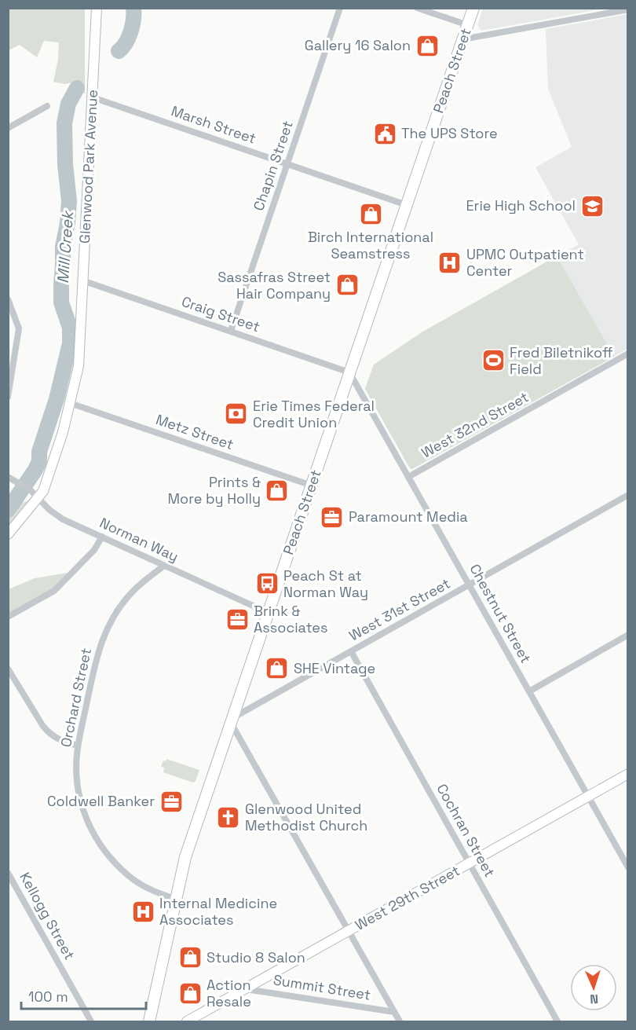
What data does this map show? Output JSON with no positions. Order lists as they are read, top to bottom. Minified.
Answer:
{"streets":{"main road":["Peach Street","Glenwood Park Avenue","West 29th Street"],"street":["Marsh Street","Chapin Street","Craig Street","West 32nd Street","Metz Street","Norman Way","West 31st Street","Chestnut Street","Orchard Street","Cochran Street","Kellogg Street","Summit Street"]},"crossings":[["Peach Street","Marsh Street"],["Peach Street","Craig Street"],["Peach Street","Metz Street"],["Peach Street","Norman Way"],["Peach Street","West 31st Street"],["Peach Street","Chestnut Street"],["Peach Street","Orchard Street"],["Marsh Street","Chapin Street"],["Marsh Street","Glenwood Park Avenue"],["Chapin Street","Craig Street"],["Glenwood Park Avenue","Craig Street"],["Glenwood Park Avenue","Metz Street"],["Glenwood Park Avenue","Norman Way"],["Craig Street","Chestnut Street"],["West 32nd Street","Chestnut Street"],["Norman Way","Orchard Street"],["West 31st Street","Chestnut Street"],["West 31st Street","Cochran Street"],["Chestnut Street","West 29th Street"],["Cochran Street","West 29th Street"],["West 29th Street","Summit Street"]],"water":["Mill Creek"],"places":{"shop":["Gallery 16 Salon","Birch International Seamstress","Sassafras Street Hair Company","Prints & More by Holly","SHE Vintage","Studio 8 Salon","Action Resale"],"public building":["The UPS Store"],"school or university":["Erie High School"],"hospital":["UPMC Outpatient Center","Internal Medicine Associates"],"sports":["Fred Biletnikoff Field"],"bank":["Erie Times Federal Credit Union"],"office":["Paramount Media","Brink & Associates","Coldwell Banker"],"bus stop":["Peach St at Norman Way"],"church":["Glenwood United Methodist Church"]},"scale_bar":"100 m","north":"bottom"}
